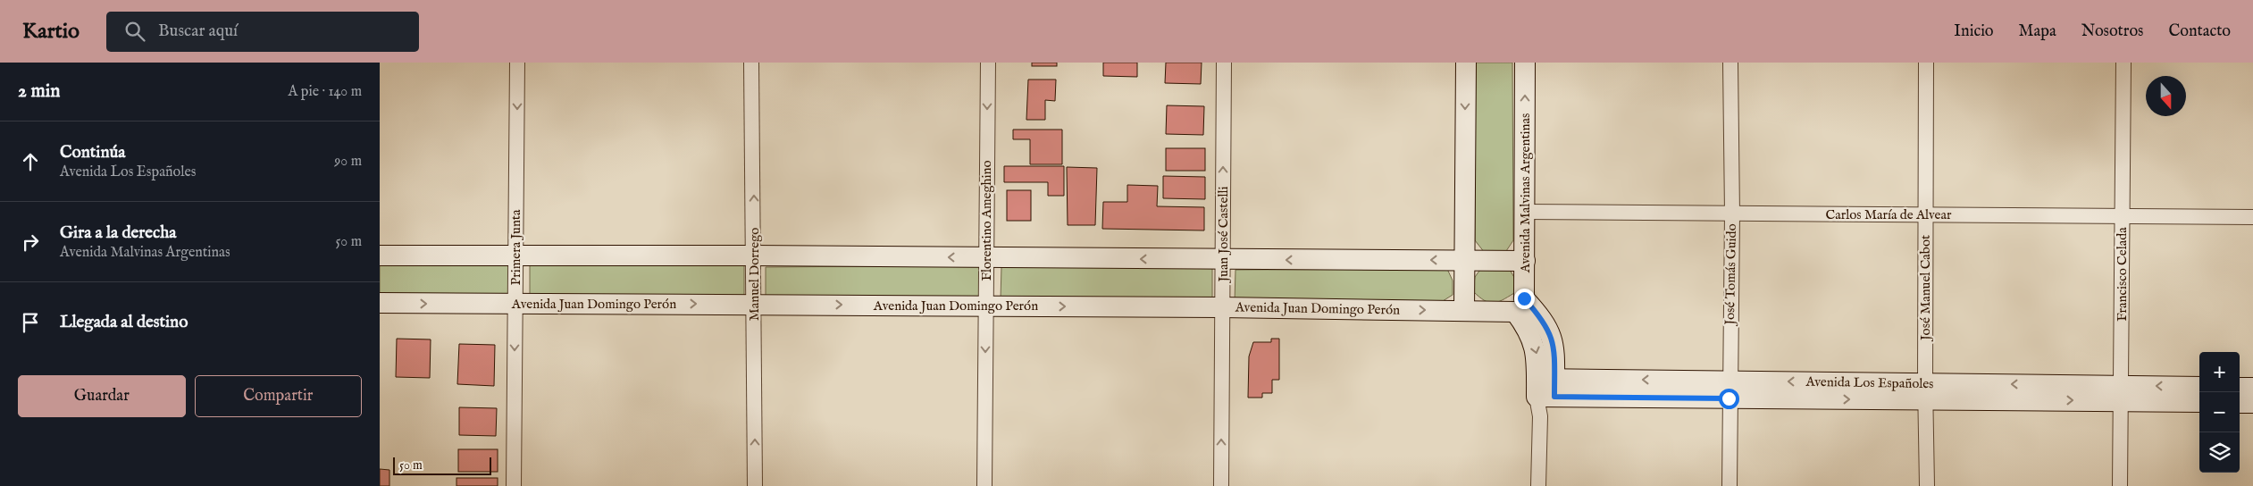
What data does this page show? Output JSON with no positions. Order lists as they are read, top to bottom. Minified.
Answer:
{"streets":{"main road":["Avenida Malvinas Argentinas","Avenida Juan Domingo Perón","Avenida Los Españoles"],"street":["Carlos María de Alvear","Florentino Ameghino","Juan José Castelli","Primera Junta","Manuel Dorrego","José Tomás Guido","Francisco Celada","José Manuel Cabot"]},"crossings":[["Avenida Malvinas Argentinas","Carlos María de Alvear"],["Avenida Malvinas Argentinas","Avenida Juan Domingo Perón"],["Carlos María de Alvear","José Tomás Guido"],["Carlos María de Alvear","Francisco Celada"],["Carlos María de Alvear","José Manuel Cabot"],["Florentino Ameghino","Avenida Juan Domingo Perón"],["Juan José Castelli","Avenida Juan Domingo Perón"],["Primera Junta","Avenida Juan Domingo Perón"],["Manuel Dorrego","Avenida Juan Domingo Perón"],["José Tomás Guido","Avenida Los Españoles"],["Francisco Celada","Avenida Los Españoles"],["José Manuel Cabot","Avenida Los Españoles"]],"one_way":["Florentino Ameghino","Juan José Castelli","Primera Junta","Manuel Dorrego"],"scale_bar":"50 m","north":"bottom","page":{"header":"Kartio","search":"Buscar aquí","nav":["Inicio","Mapa","Nosotros","Contacto"],"heading":["2 min","A pie · 140 m"],"list":[["Continúa","Avenida Los Españoles","90 m"],["Gira a la derecha","Avenida Malvinas Argentinas","50 m"],"Llegada al destino"],"map_buttons":["+","−"],"buttons":["Guardar","Compartir"],"scale":"50 m"}}
